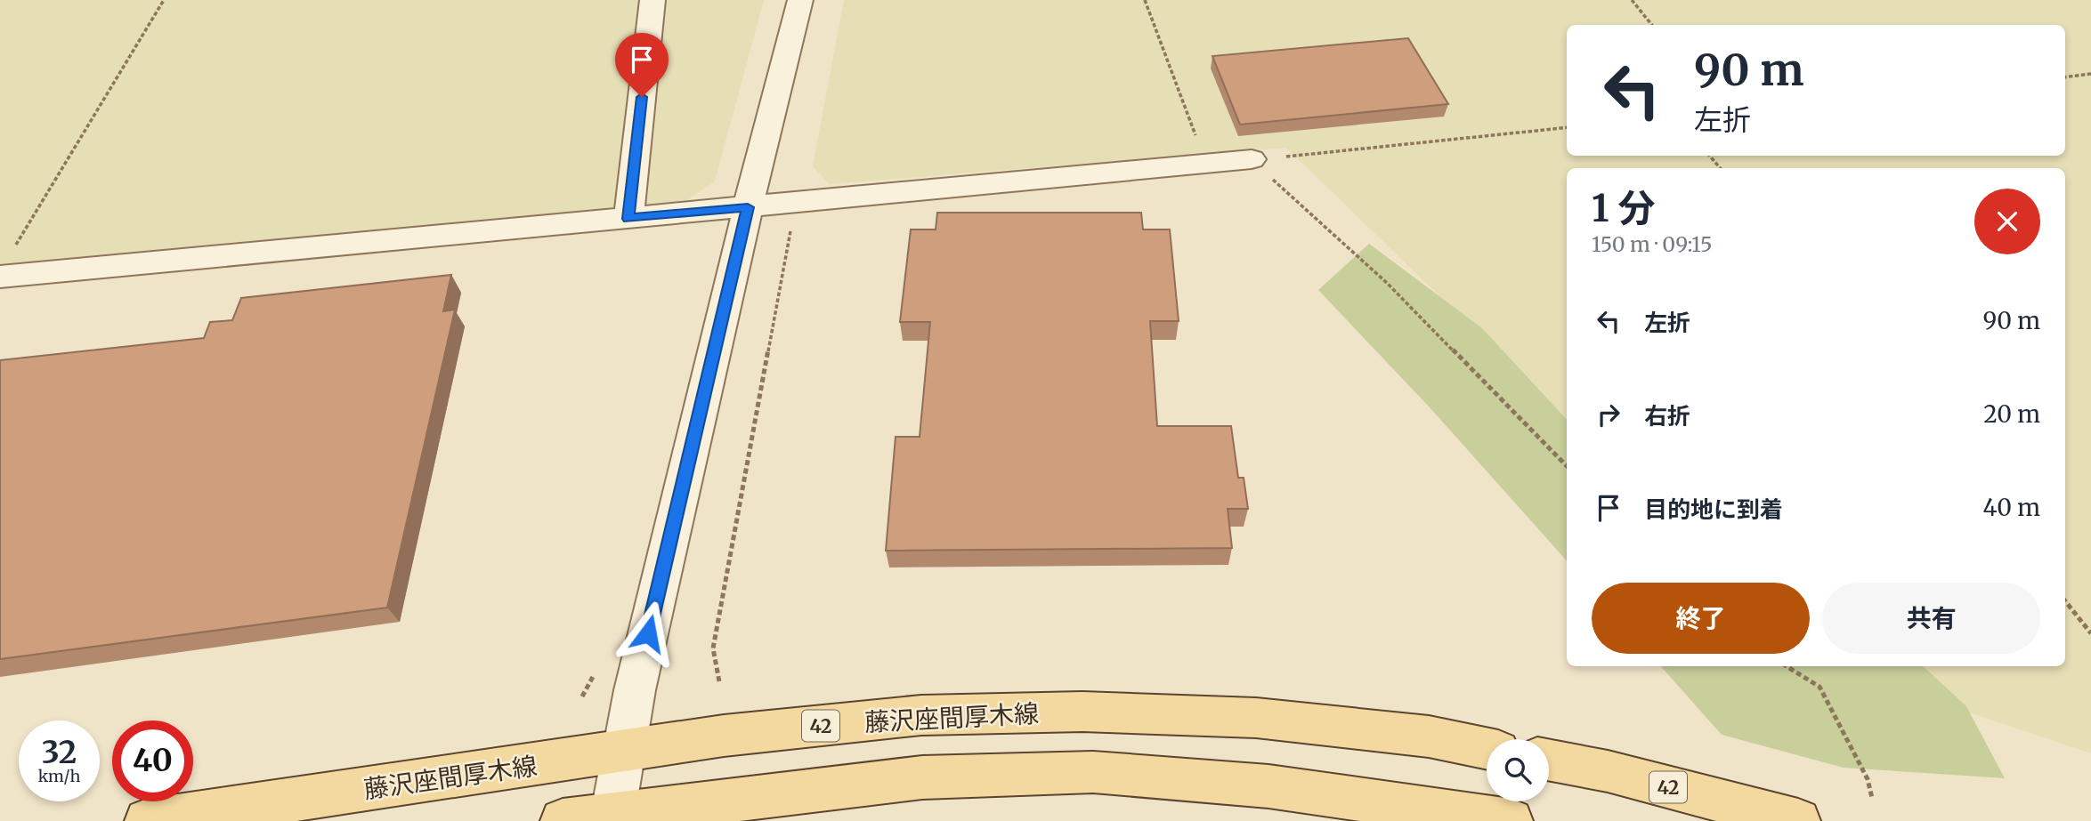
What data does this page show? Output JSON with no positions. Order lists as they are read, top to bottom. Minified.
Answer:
{"streets":{"main road":["藤沢座間厚木線","42"]},"page":{"turn":["90 m","左折"],"heading":["1 分","150 m · 09:15"],"list":[{"name":"左折","value":"90 m"},{"name":"右折","value":"20 m"},{"name":"目的地に到着","value":"40 m"}],"buttons":["終了","共有"],"speed":"32 km/h","limit":"40"}}
